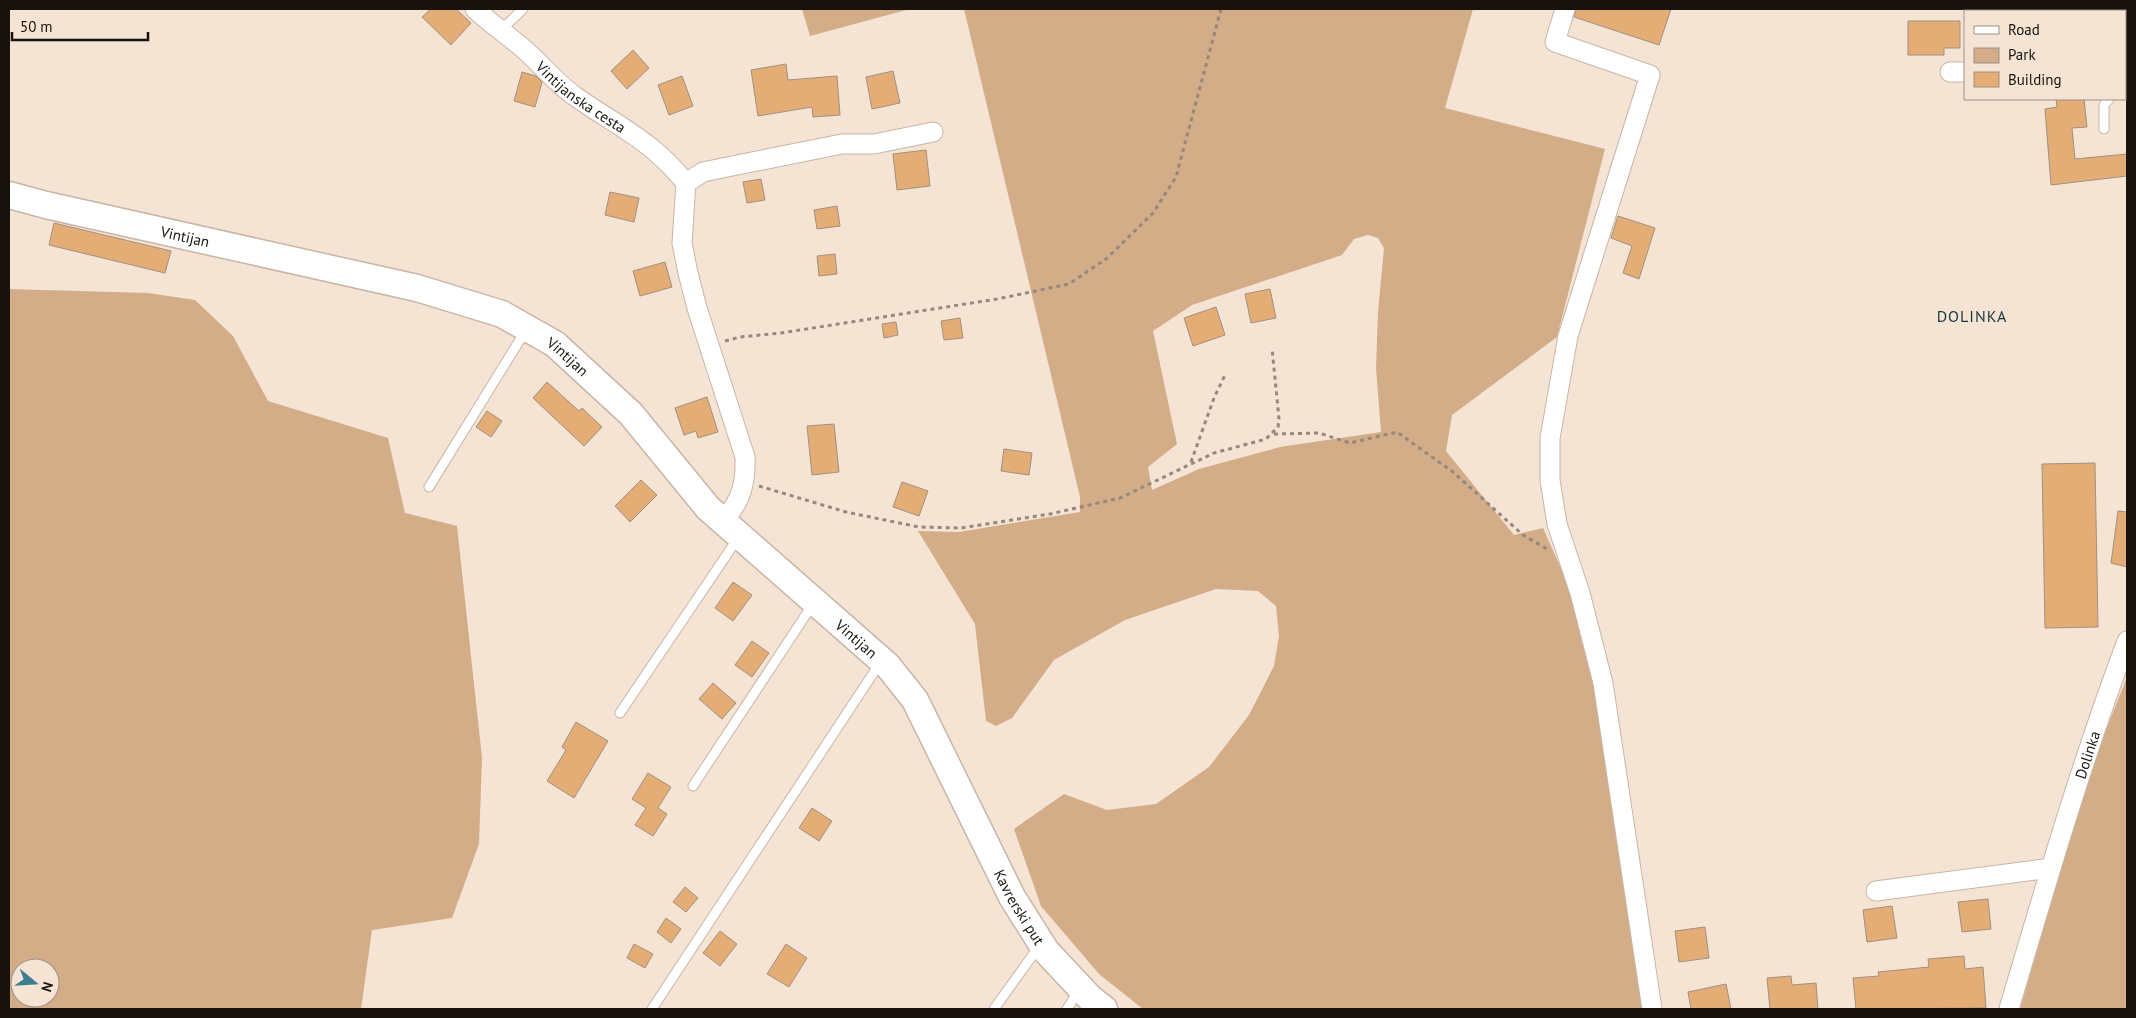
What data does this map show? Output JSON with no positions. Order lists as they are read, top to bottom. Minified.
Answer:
{"streets":{"main road":["Vintijan","Kavrerski put"],"street":["Vintijanska cesta","Dolinka"]},"crossings":[["Vintijan","Kavrerski put"]],"districts":["DOLINKA"],"legend":["Road","Park","Building"],"scale_bar":"50 m","north":"right"}
